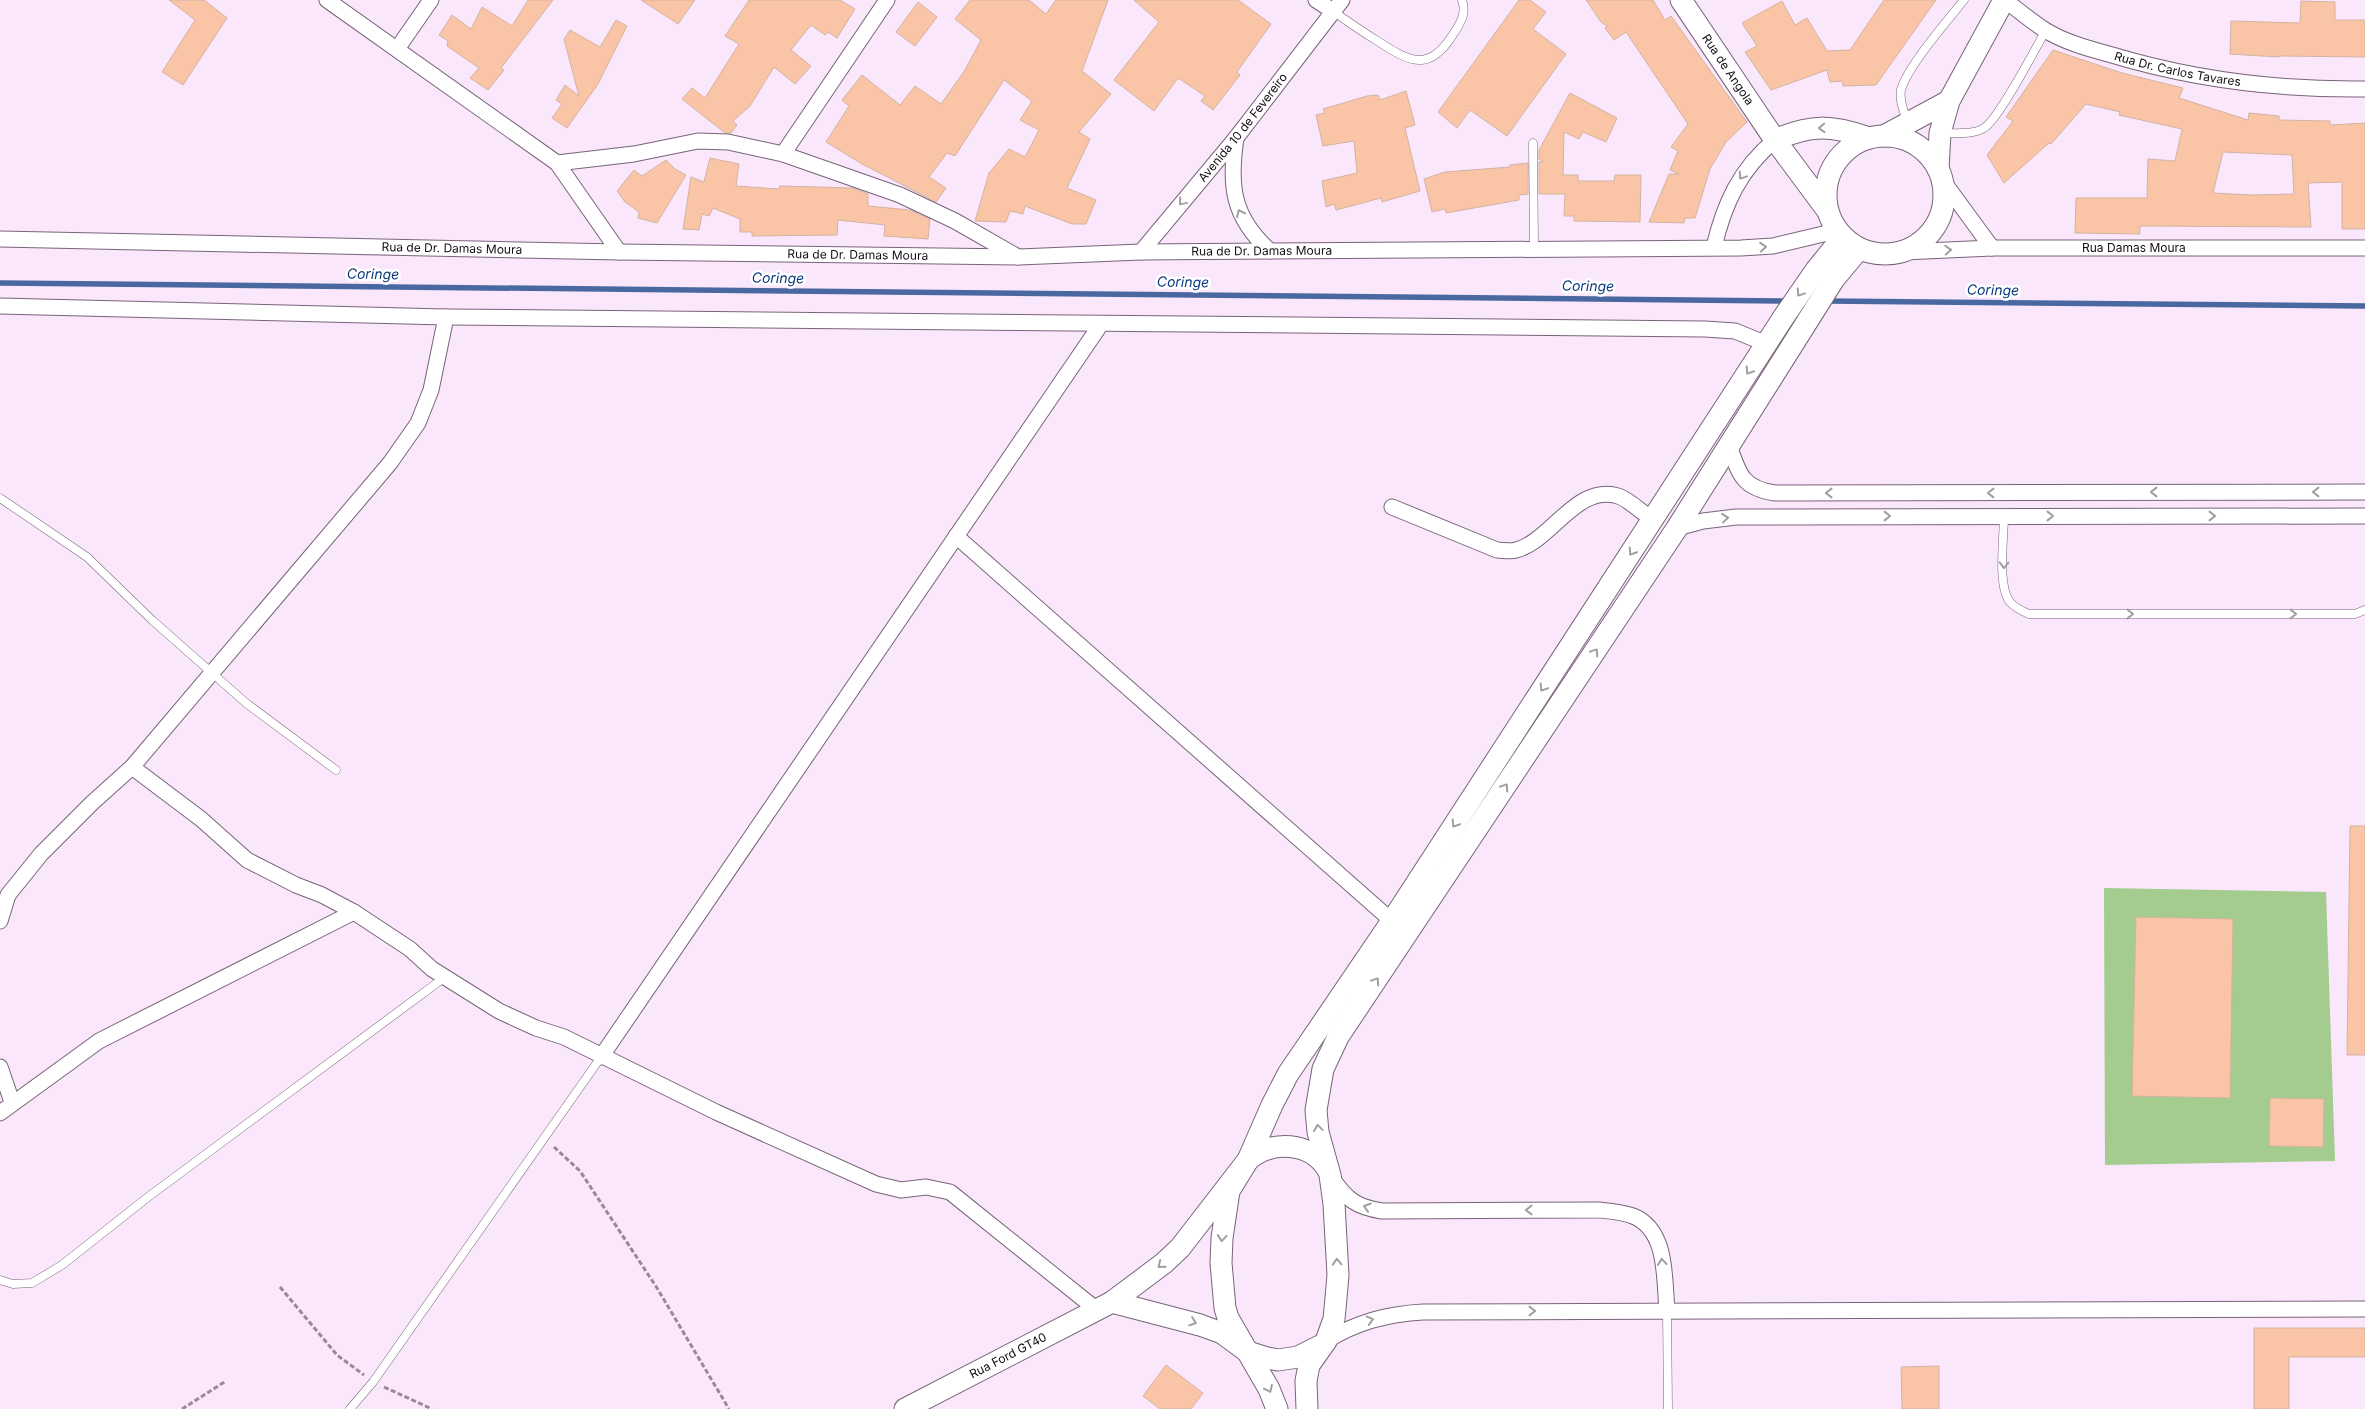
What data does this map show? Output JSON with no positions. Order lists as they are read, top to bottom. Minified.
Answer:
{"streets":{"street":["Rua Dr. Carlos Tavares","Rua de Angola","Avenida 10 de Fevereiro","Rua de Dr. Damas Moura","Rua Damas Moura","Rua Ford GT40"]},"crossings":[["Rua de Angola","Rua de Dr. Damas Moura"],["Rua de Angola","Rua Damas Moura"],["Avenida 10 de Fevereiro","Rua de Dr. Damas Moura"],["Rua de Dr. Damas Moura","Rua Damas Moura"]],"one_way":["Avenida 10 de Fevereiro","Rua Ford GT40"],"water":["Coringe"]}
